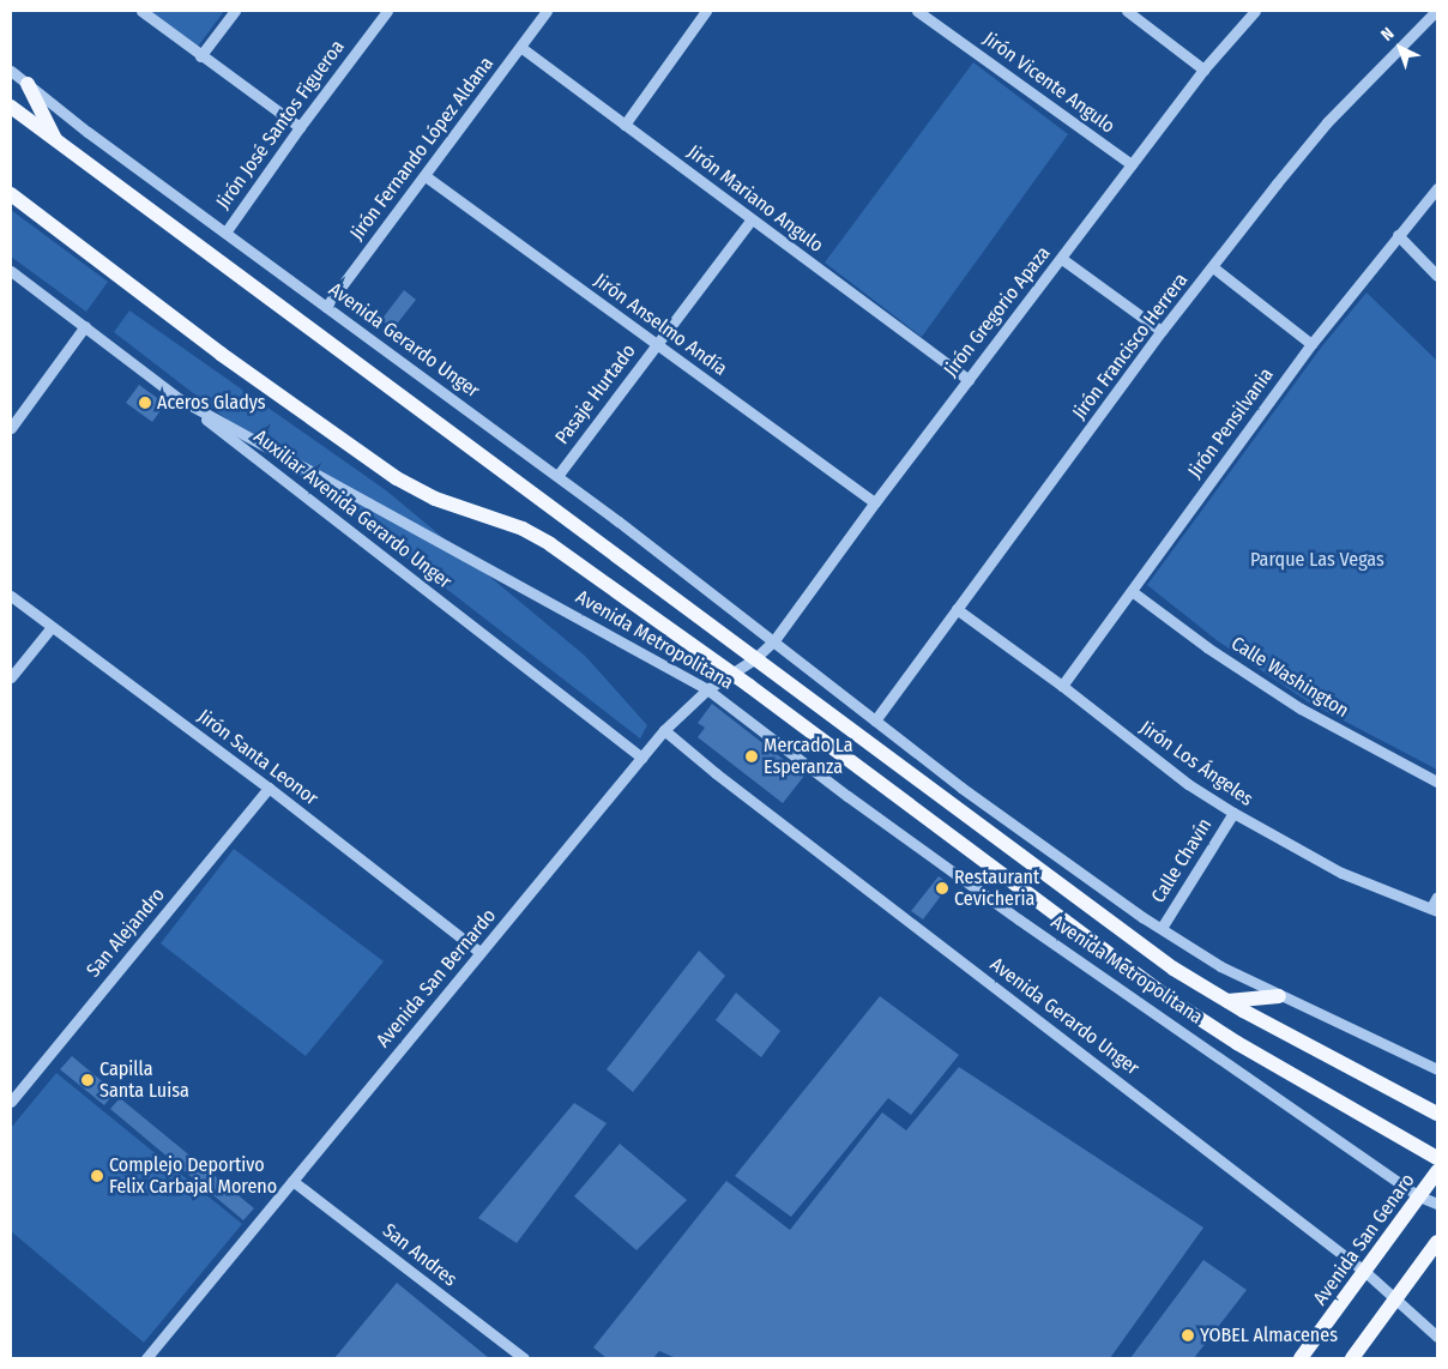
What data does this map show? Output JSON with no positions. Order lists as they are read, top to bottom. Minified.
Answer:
{"streets":{"main road":["Avenida Metropolitana","Avenida San Genaro"],"street":["Jirón Vicente Angulo","Jirón José Santos Figueroa","Jirón Fernando López Aldana","Jirón Mariano Angulo","Jirón Gregorio Apaza","Jirón Anselmo Andía","Avenida Gerardo Unger","Jirón Francisco Herrera","Pasaje Hurtado","Jirón Pensilvania","Auxiliar Avenida Gerardo Unger","Calle Washington","Jirón Santa Leonor","Jirón Los Ángeles","Calle Chavín","San Alejandro","Avenida San Bernardo","San Andres"]},"crossings":[["Jirón Vicente Angulo","Jirón Gregorio Apaza"],["Jirón José Santos Figueroa","Avenida Gerardo Unger"],["Jirón Fernando López Aldana","Jirón Mariano Angulo"],["Jirón Fernando López Aldana","Jirón Anselmo Andía"],["Jirón Fernando López Aldana","Avenida Gerardo Unger"],["Jirón Mariano Angulo","Jirón Gregorio Apaza"],["Jirón Mariano Angulo","Pasaje Hurtado"],["Jirón Gregorio Apaza","Jirón Anselmo Andía"],["Jirón Gregorio Apaza","Avenida Gerardo Unger"],["Jirón Gregorio Apaza","Avenida San Bernardo"],["Jirón Anselmo Andía","Pasaje Hurtado"],["Avenida Gerardo Unger","Pasaje Hurtado"],["Avenida Gerardo Unger","Avenida San Bernardo"],["Avenida Gerardo Unger","Avenida San Genaro"],["Jirón Francisco Herrera","Jirón Los Ángeles"],["Jirón Pensilvania","Calle Washington"],["Jirón Pensilvania","Jirón Los Ángeles"],["Auxiliar Avenida Gerardo Unger","Avenida Metropolitana"],["Auxiliar Avenida Gerardo Unger","Avenida San Bernardo"],["Avenida Metropolitana","Avenida San Bernardo"],["Avenida Metropolitana","Avenida San Genaro"],["Jirón Santa Leonor","San Alejandro"],["Jirón Santa Leonor","Avenida San Bernardo"],["Jirón Los Ángeles","Calle Chavín"],["Avenida San Bernardo","San Andres"]],"parks":["Parque Las Vegas"],"places":["Aceros Gladys","Mercado La Esperanza","Restaurant Cevicheria","Capilla Santa Luisa","Complejo Deportivo Felix Carbajal Moreno","YOBEL Almacenes"],"north":"top left"}
